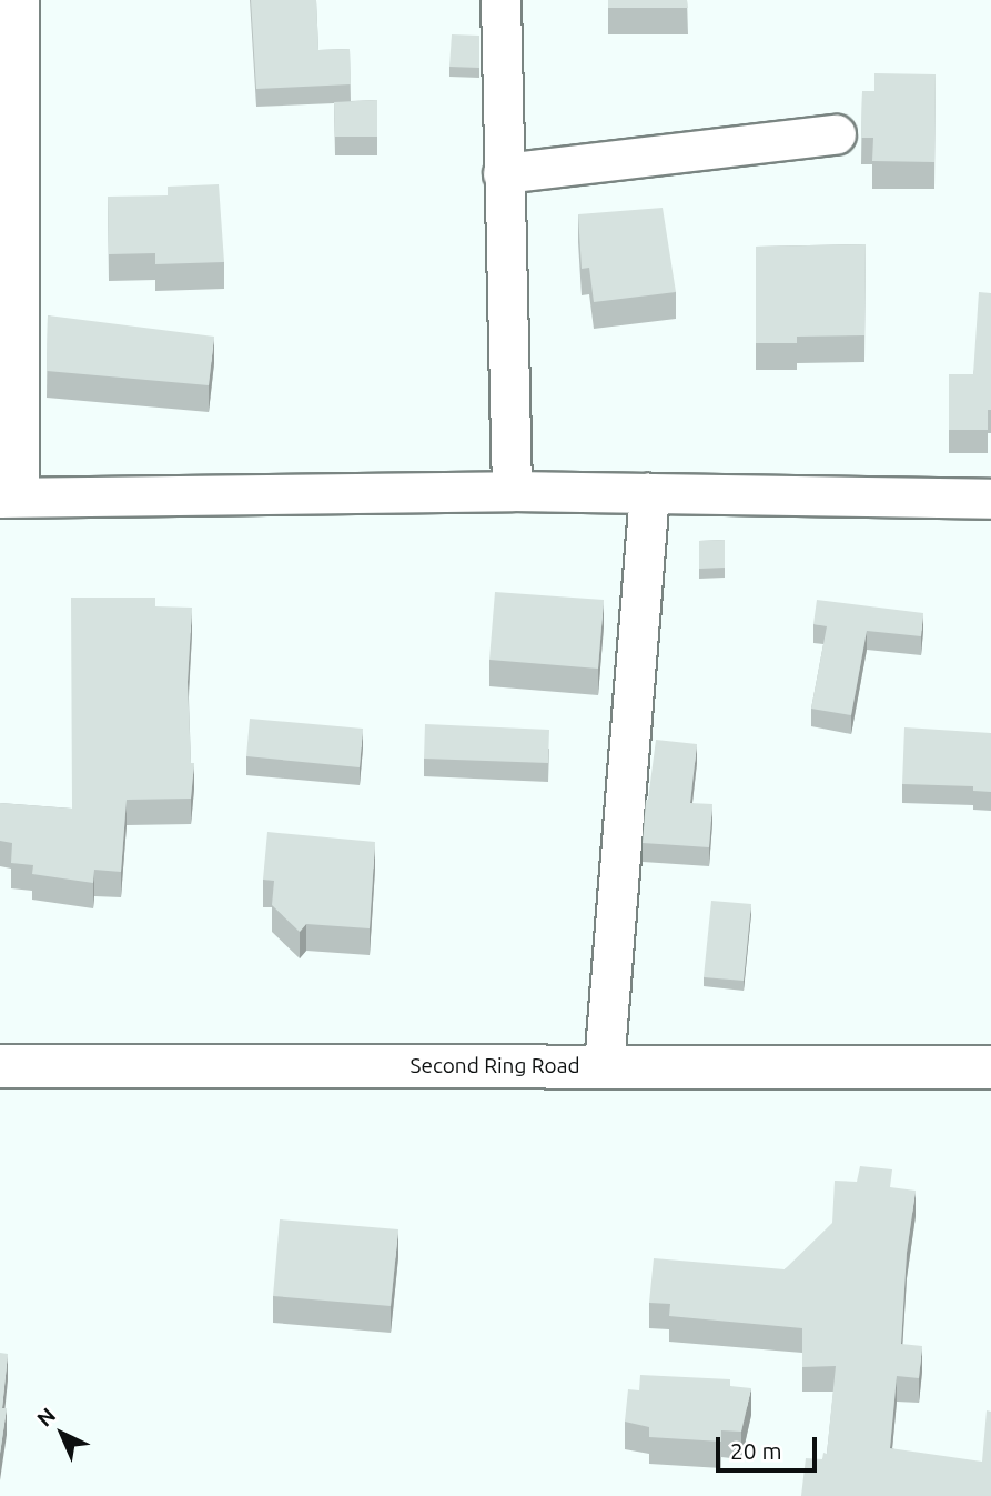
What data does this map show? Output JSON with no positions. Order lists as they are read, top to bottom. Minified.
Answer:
{"streets":{"street":["Second Ring Road"]},"scale_bar":"20 m","north":"top left"}
